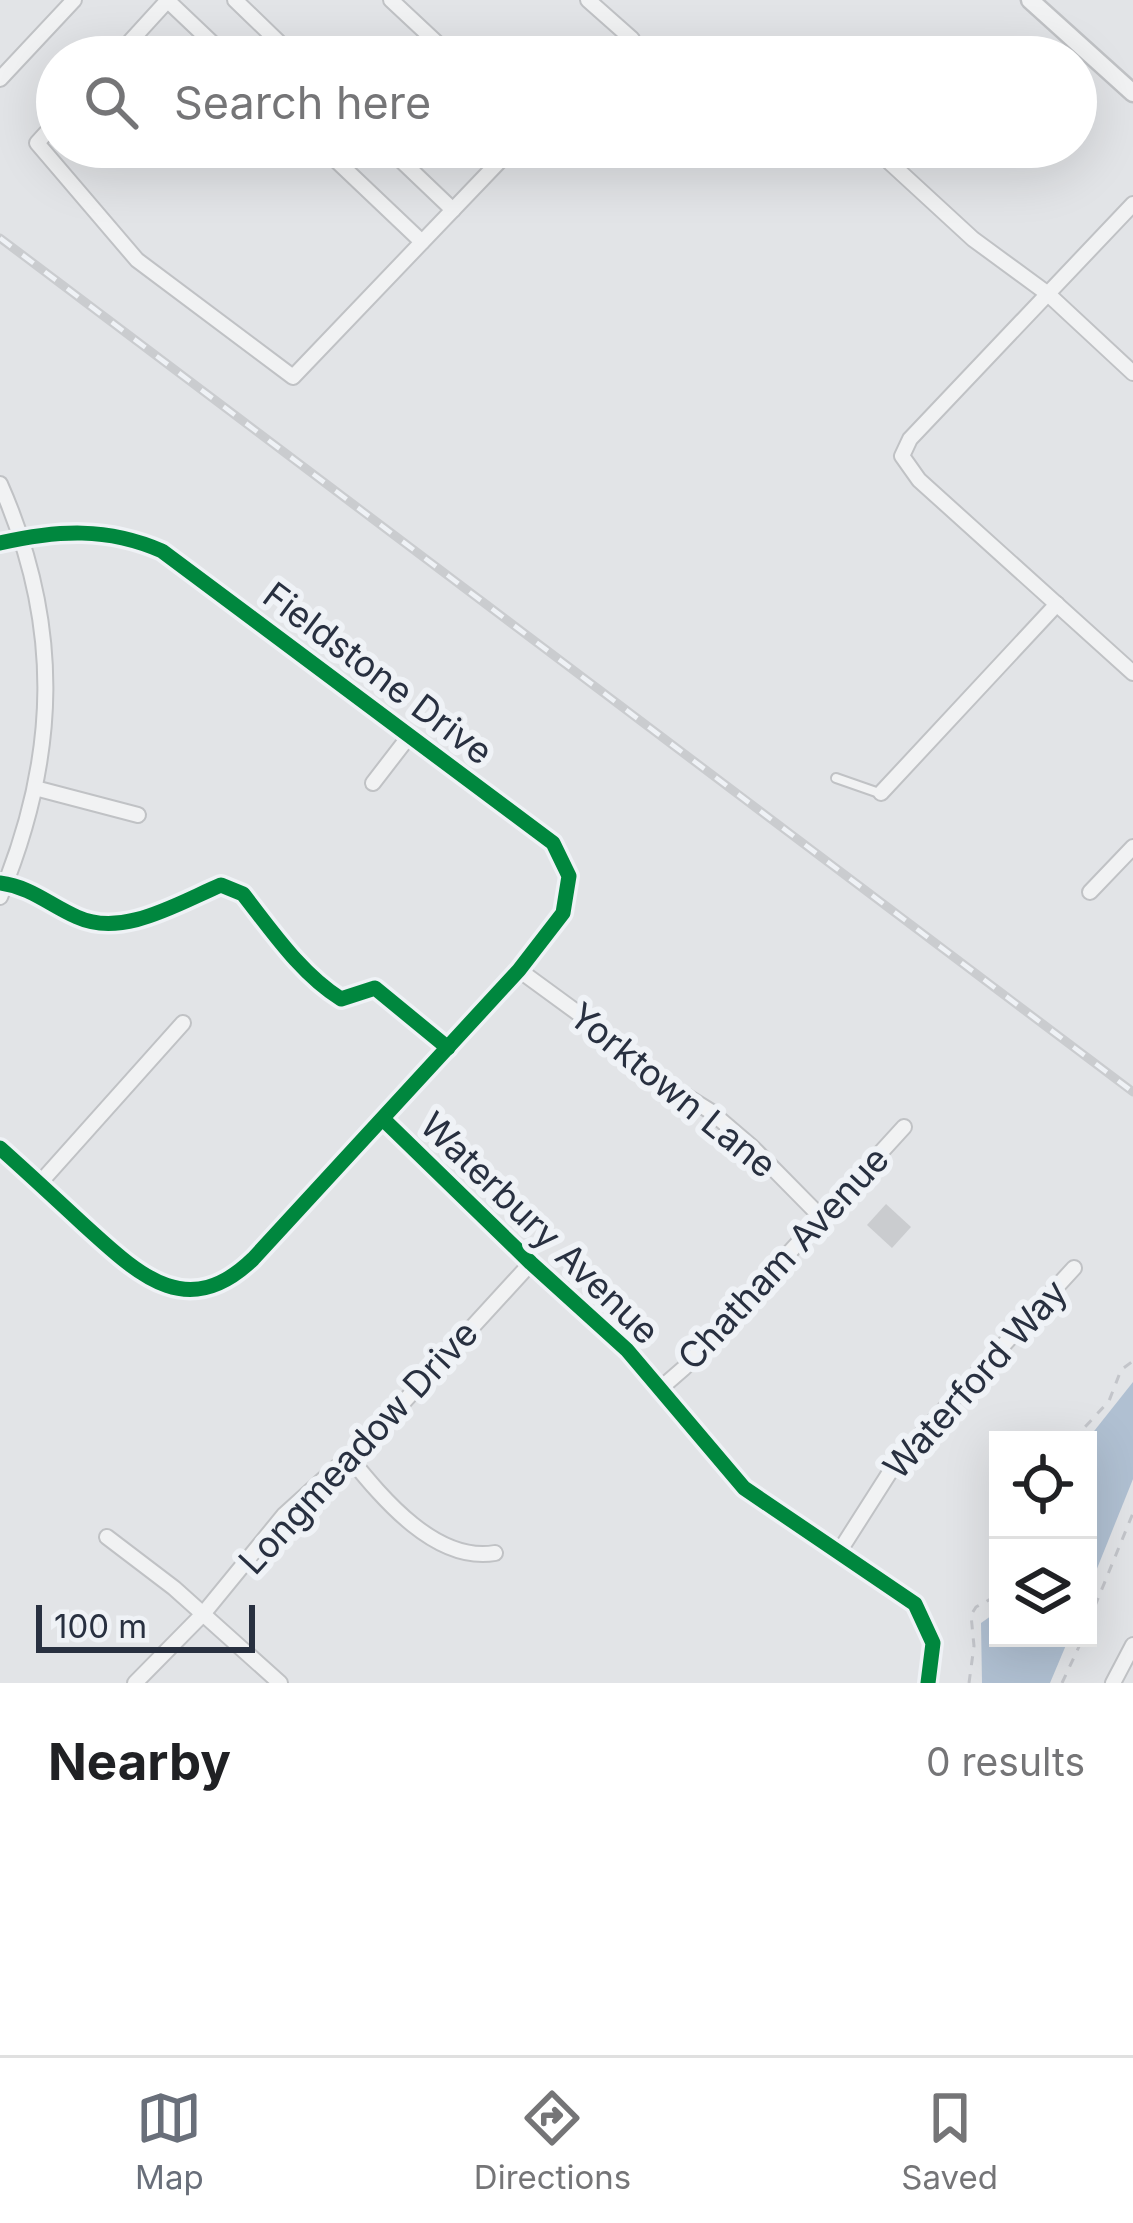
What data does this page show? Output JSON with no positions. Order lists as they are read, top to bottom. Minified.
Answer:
{"streets":{"street":["Fieldstone Drive","Yorktown Lane","Waterbury Avenue","Chatham Avenue","Waterford Way","Longmeadow Drive"]},"crossings":[["Fieldstone Drive","Yorktown Lane"],["Fieldstone Drive","Waterbury Avenue"],["Yorktown Lane","Chatham Avenue"],["Waterbury Avenue","Chatham Avenue"],["Waterbury Avenue","Waterford Way"],["Waterbury Avenue","Longmeadow Drive"]],"scale_bar":"100 m","page":{"search":"Search here","scale":"100 m","heading":["Nearby","0 results"],"nav":["Map","Directions","Saved"]}}
